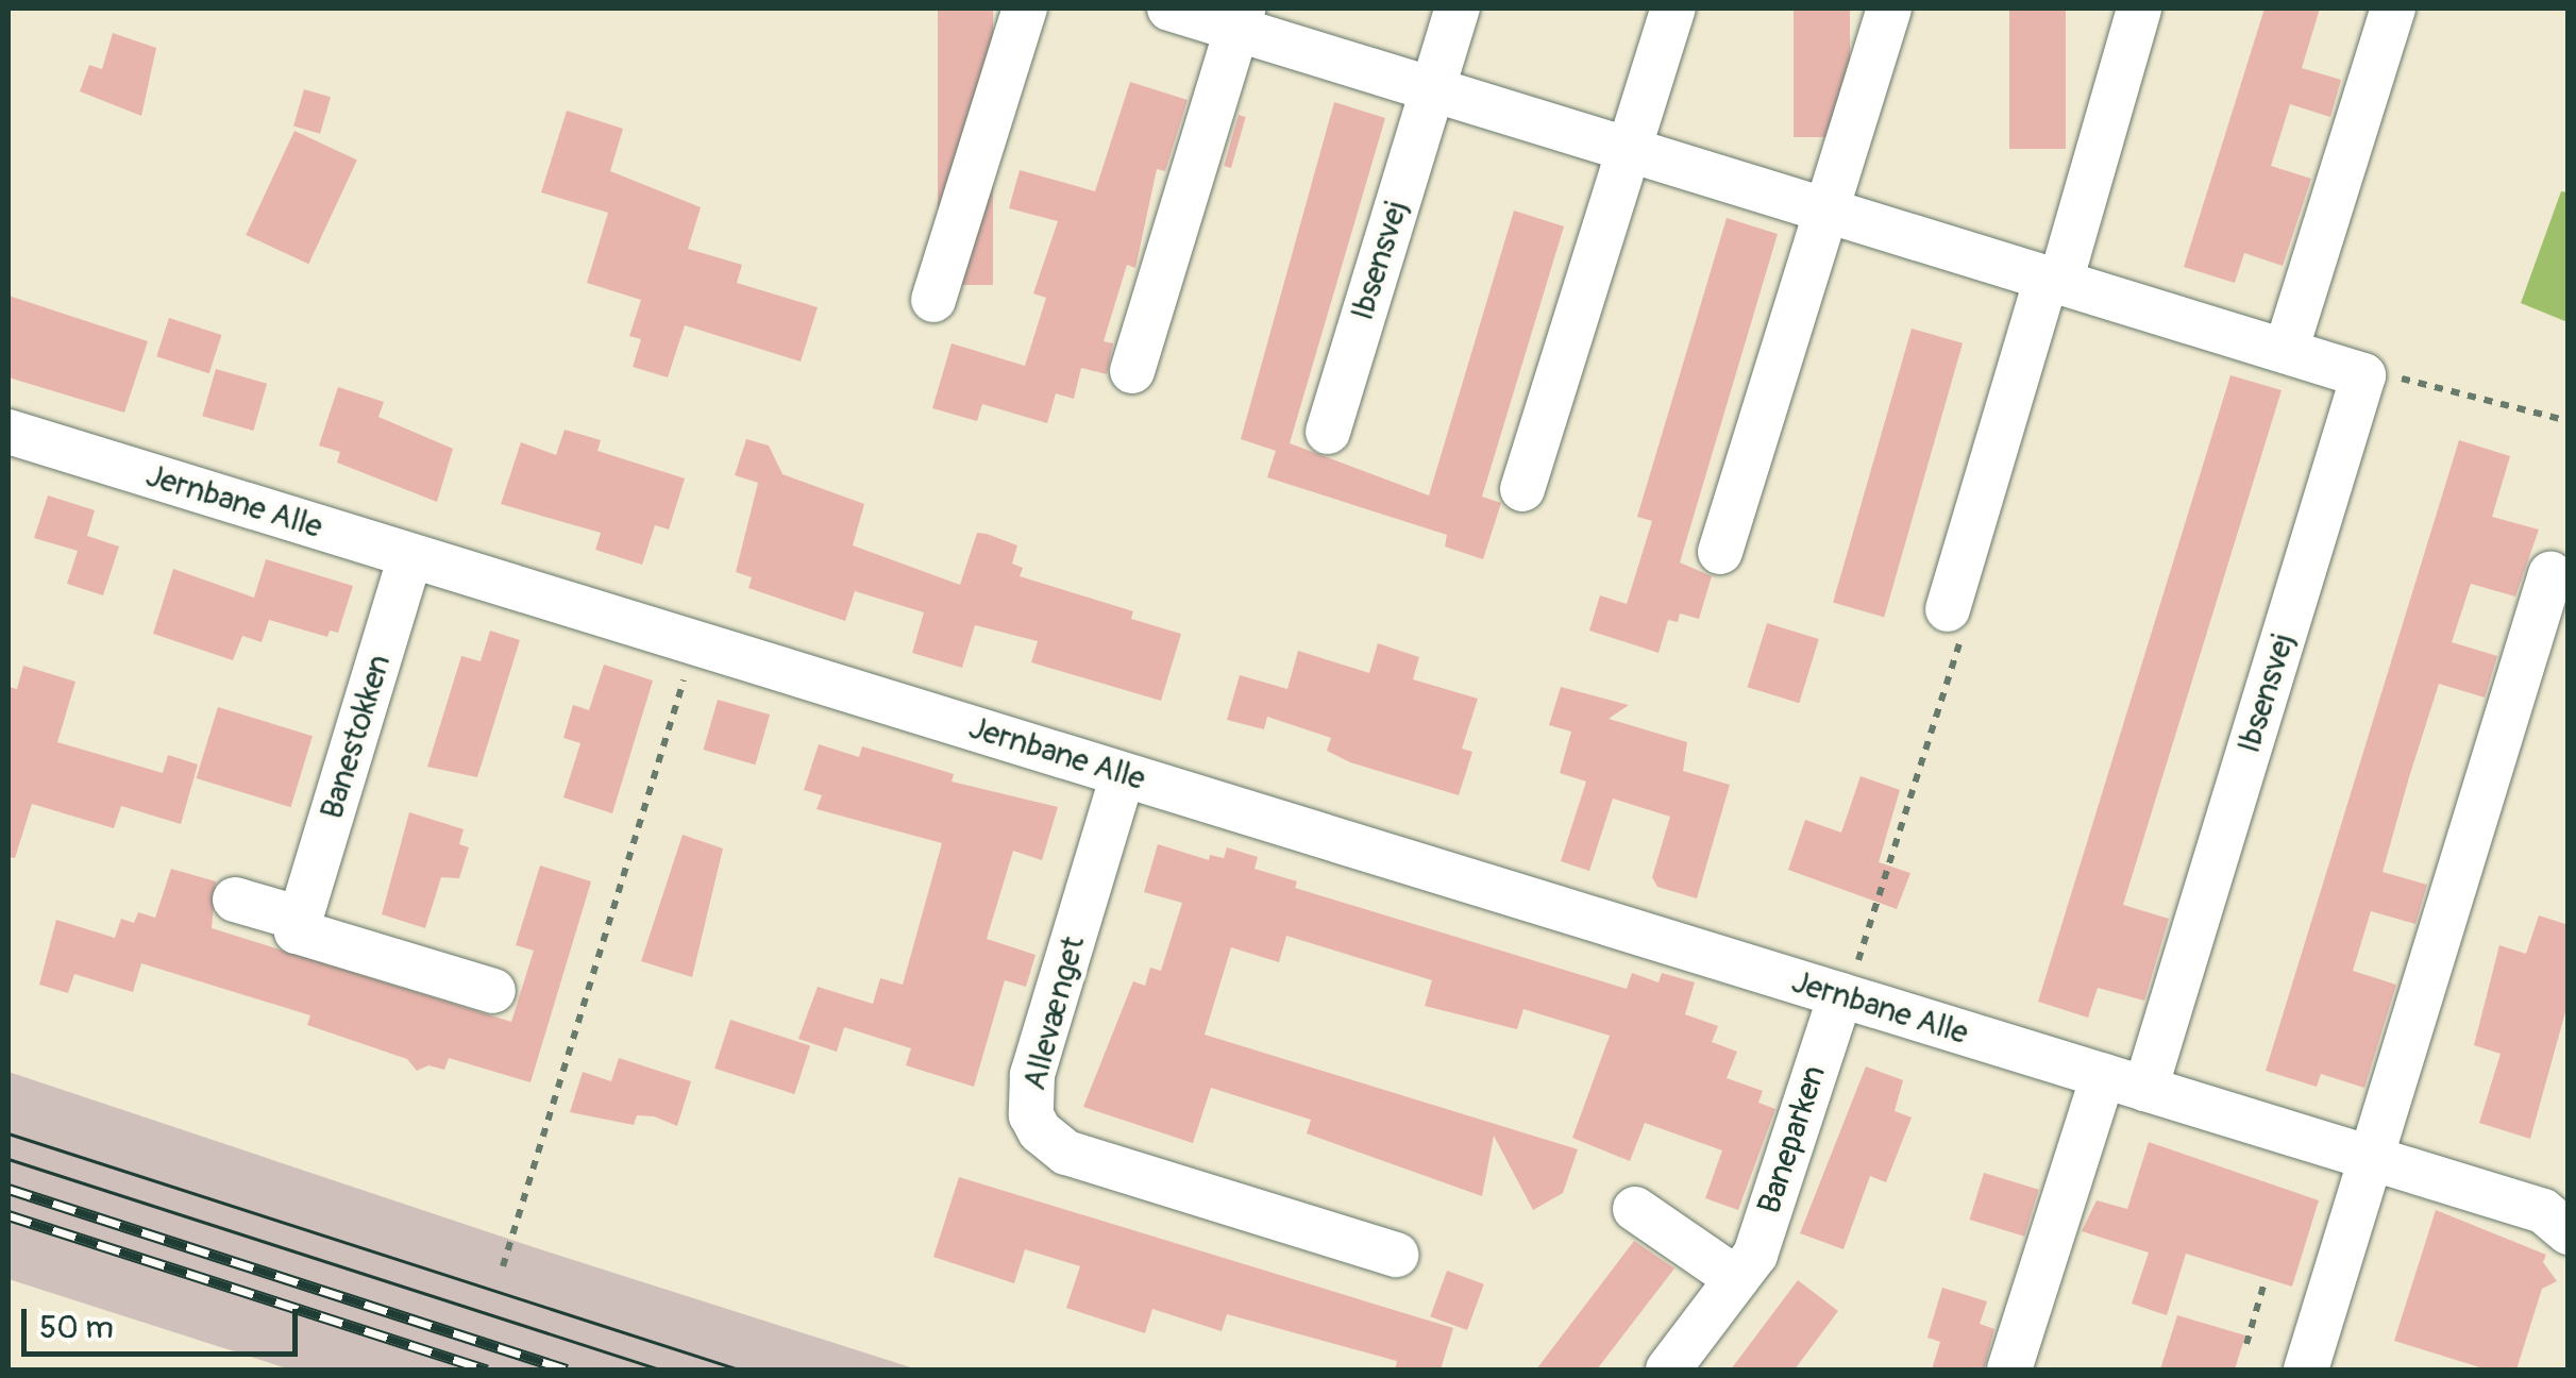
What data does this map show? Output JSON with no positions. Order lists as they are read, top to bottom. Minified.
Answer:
{"streets":{"street":["Ibsensvej","Jernbane Alle","Banestokken","Allevænget","Baneparken"]},"crossings":[["Ibsensvej","Jernbane Alle"],["Jernbane Alle","Banestokken"],["Jernbane Alle","Allevænget"],["Jernbane Alle","Baneparken"]],"scale_bar":"50 m"}
